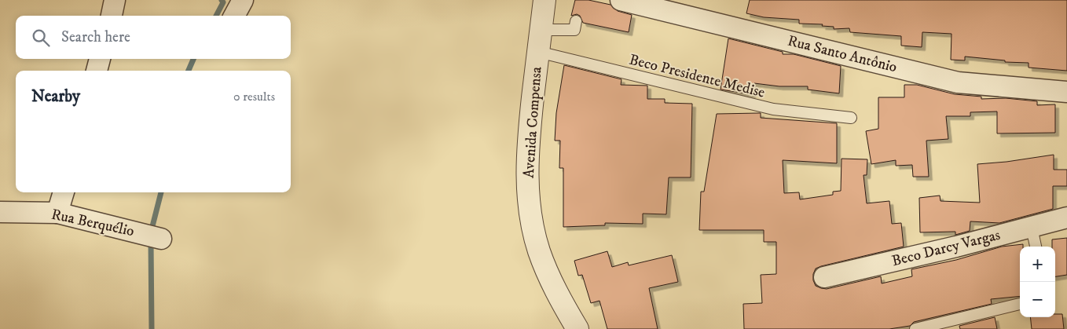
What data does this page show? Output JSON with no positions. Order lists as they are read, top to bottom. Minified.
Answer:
{"streets":{"street":["Rua Santo Antônio","Avenida Compensa","Rua Berquélio","Beco Darcy Vargas"],"lane":["Beco Presidente Medise"]},"crossings":[["Beco Presidente Medise","Avenida Compensa"]],"page":{"search":"Search here","heading":["Nearby","0 results"],"map_buttons":["+","−"]}}
